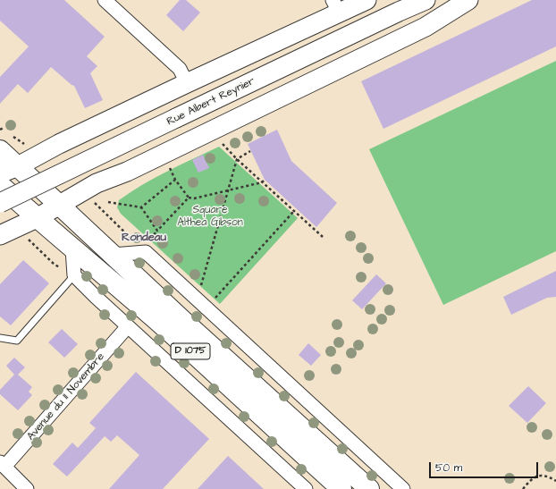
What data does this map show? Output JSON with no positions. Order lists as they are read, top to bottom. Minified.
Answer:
{"streets":{"main road":["Rue Albert Reynier","D 1075"],"street":["Avenue du 11 Novembre"]},"districts":["Rondeau"],"parks":["Square Althea Gibson"],"scale_bar":"50 m"}
